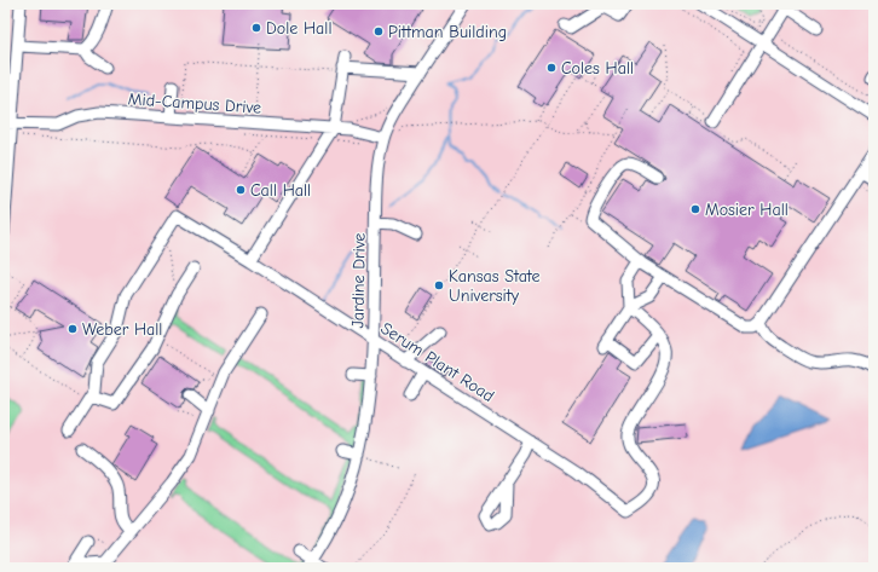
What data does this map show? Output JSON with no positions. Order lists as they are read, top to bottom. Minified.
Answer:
{"streets":{"street":["Mid-Campus Drive","Jardine Drive","Serum Plant Road"]},"crossings":[["Mid-Campus Drive","Jardine Drive"],["Jardine Drive","Serum Plant Road"]],"places":["Dole Hall","Pittman Building","Coles Hall","Call Hall","Mosier Hall","Kansas State University","Weber Hall"]}
